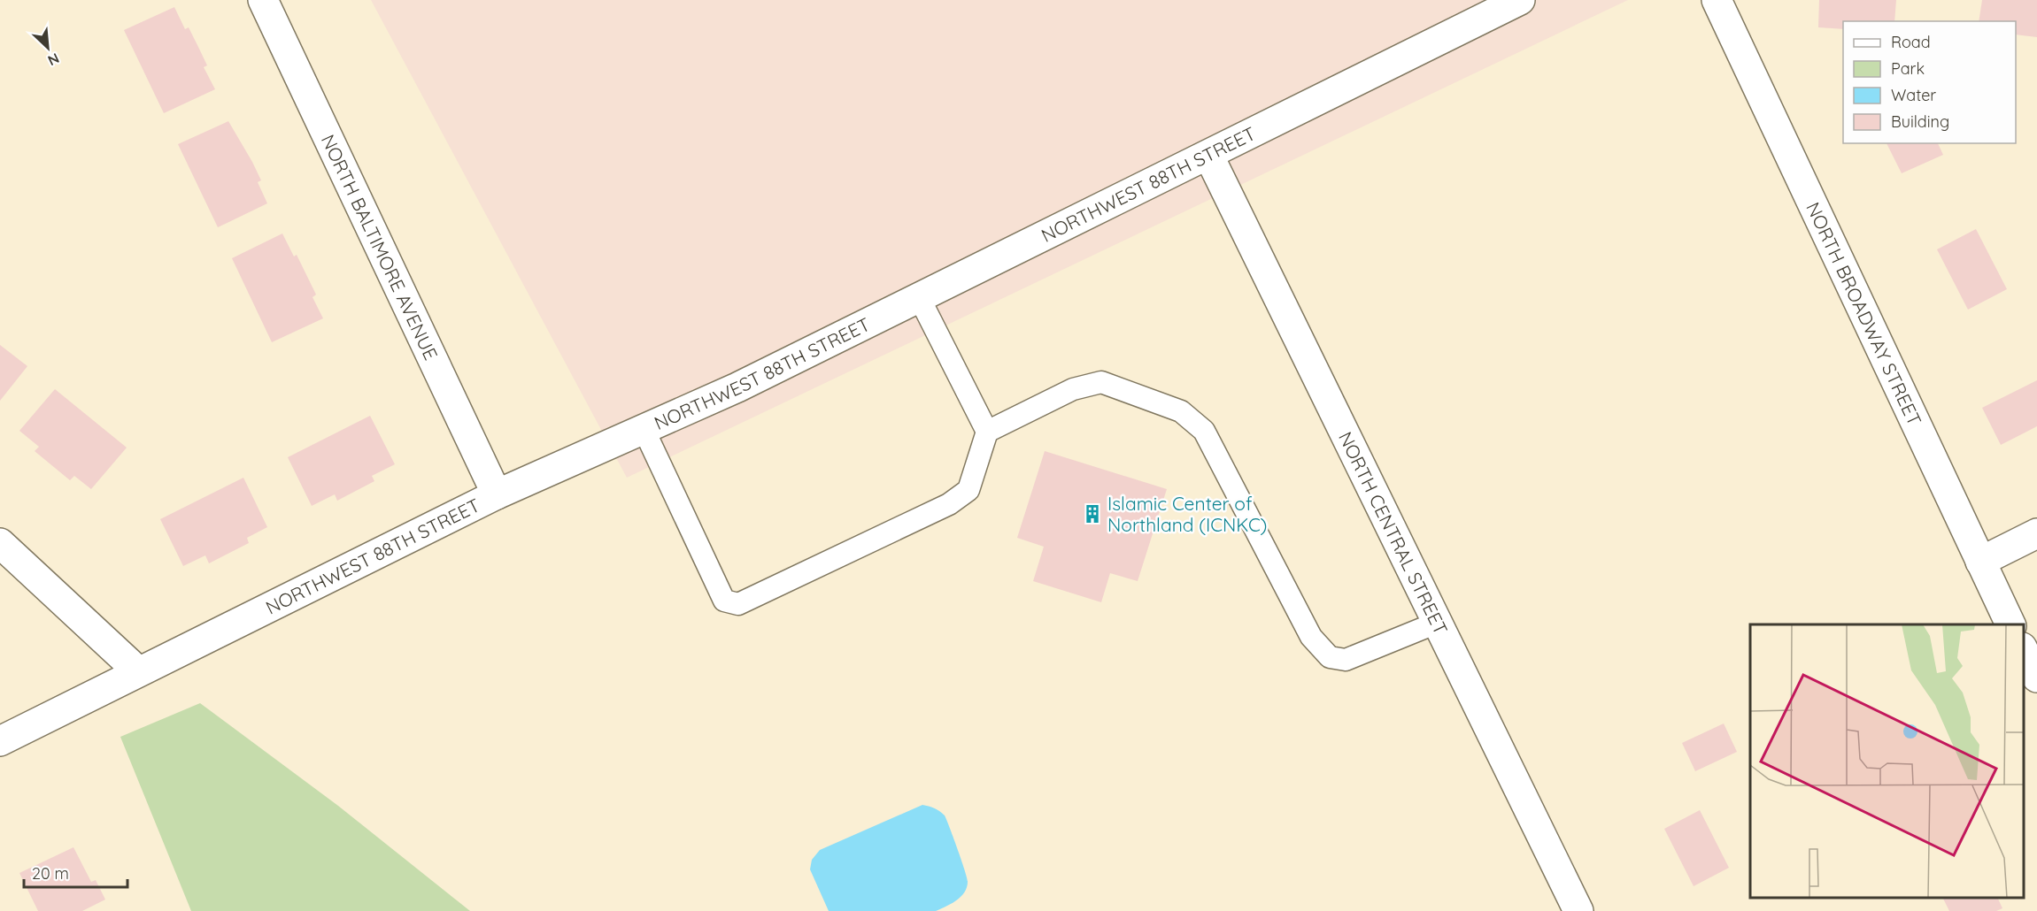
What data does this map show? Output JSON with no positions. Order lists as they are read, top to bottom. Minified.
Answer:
{"streets":{"street":["NORTHWEST 88TH STREET","NORTH BALTIMORE AVENUE","NORTH BROADWAY STREET","NORTH CENTRAL STREET"]},"crossings":[["NORTHWEST 88TH STREET","NORTH BALTIMORE AVENUE"],["NORTHWEST 88TH STREET","NORTH CENTRAL STREET"]],"places":{"building":["Islamic Center of Northland (ICNKC)"]},"legend":["Road","Park","Water","Building"],"scale_bar":"20 m","north":"bottom right"}
